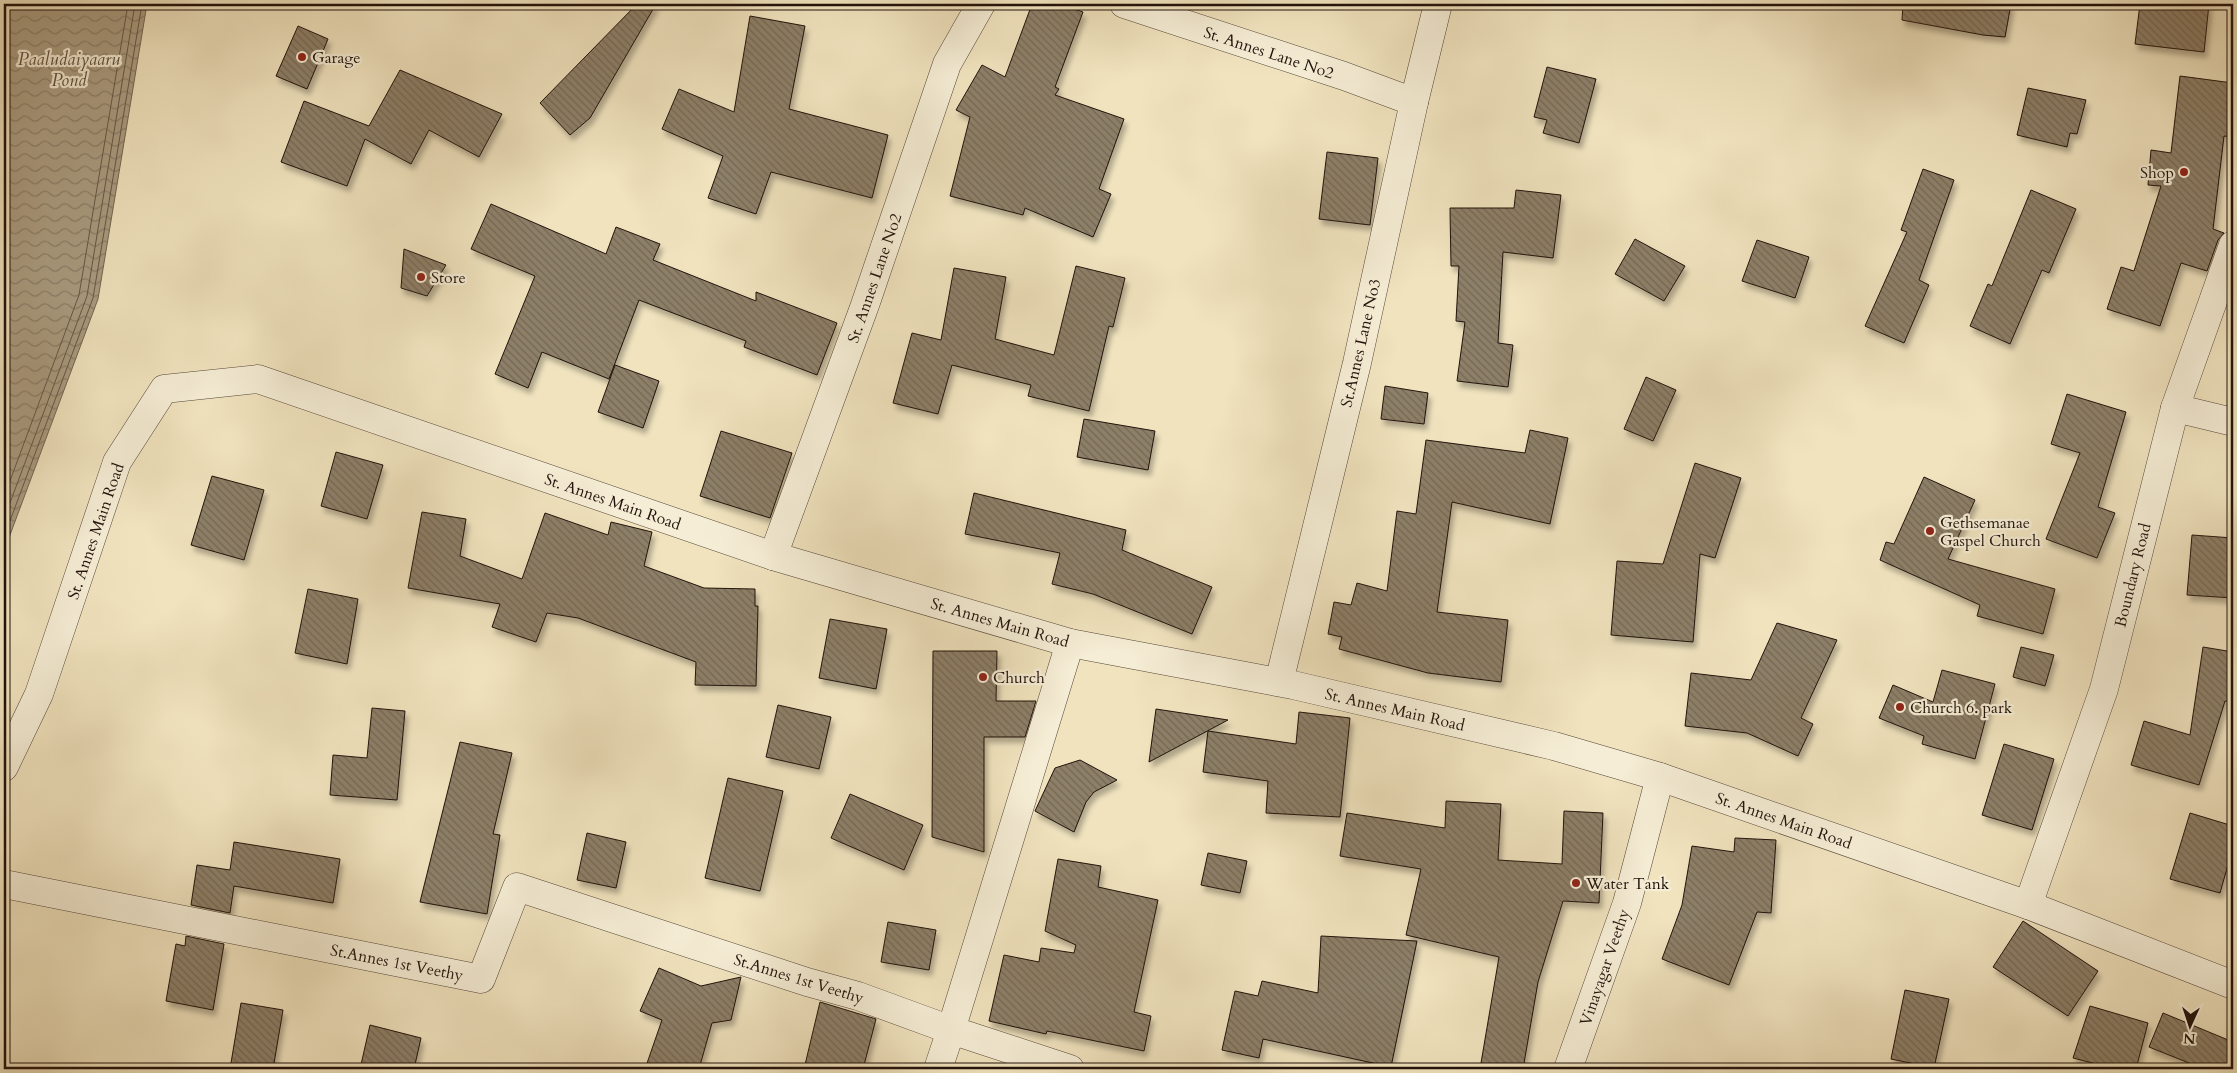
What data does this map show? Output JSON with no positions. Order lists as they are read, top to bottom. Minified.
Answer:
{"streets":{"street":["St. Annes Lane No2","St.Annes Lane No3","St. Annes Main Road","Boundary Road","St.Annes 1st Veethy","Vinayagar Veethy"]},"crossings":[["St. Annes Lane No2","St.Annes Lane No3"],["St. Annes Lane No2","St. Annes Main Road"],["St.Annes Lane No3","St. Annes Main Road"],["St. Annes Main Road","Boundary Road"],["St. Annes Main Road","Vinayagar Veethy"]],"water":["Paaludaiyaaru Pond"],"places":["Garage","Shop","Store","Gethsemanae Gaspel Church","Church","Church 6. park","Water Tank"],"north":"bottom"}
